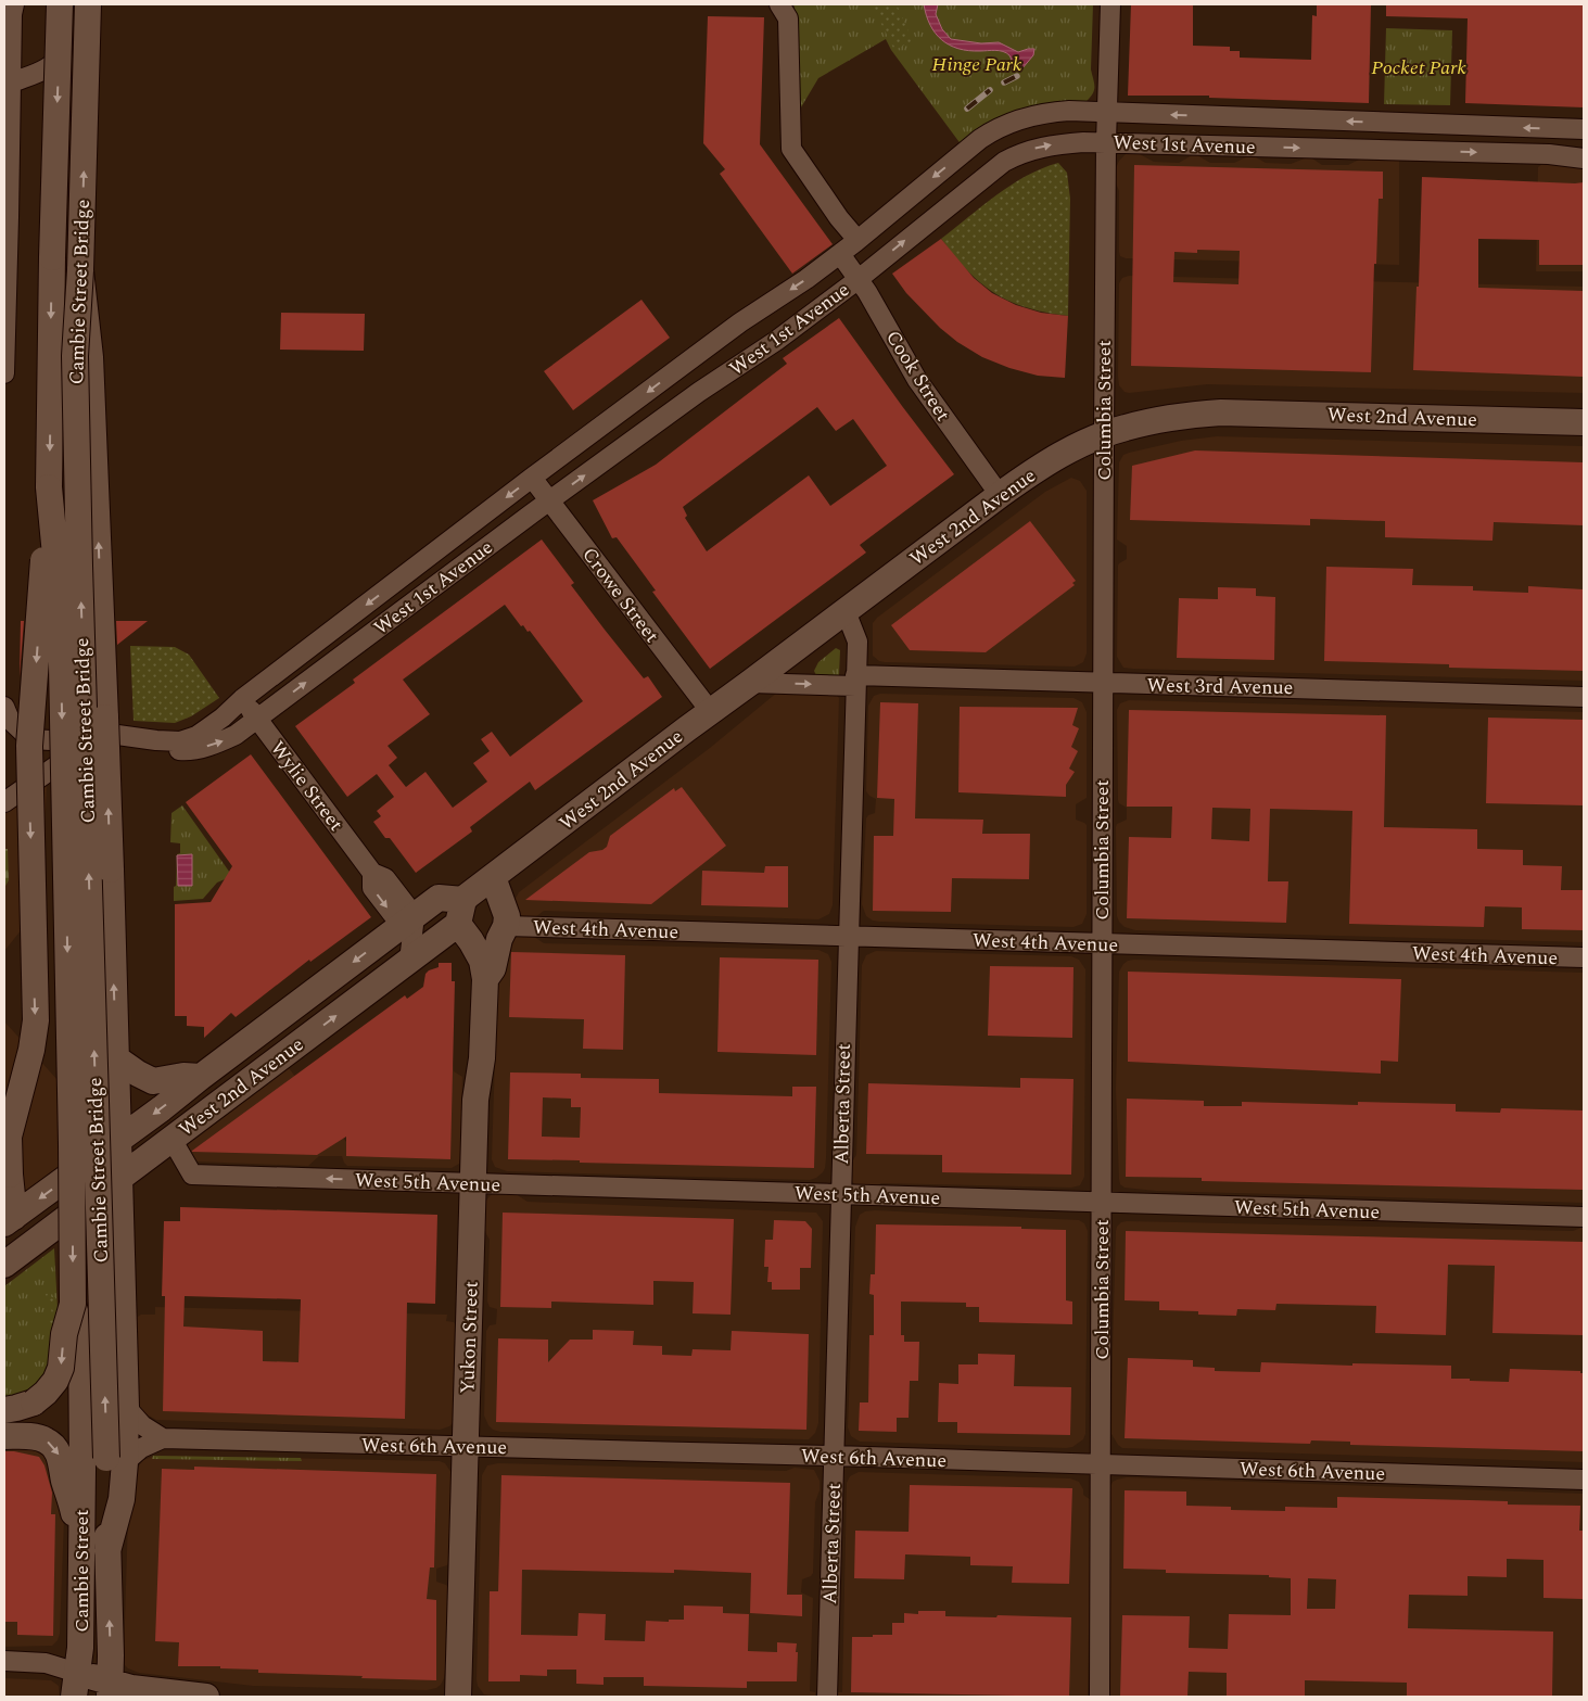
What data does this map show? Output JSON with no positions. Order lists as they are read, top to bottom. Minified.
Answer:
{"streets":{"main road":["Cambie Street Bridge","West 2nd Avenue","Yukon Street","Cambie Street"],"street":["West 1st Avenue","Cook Street","Columbia Street","Crowe Street","West 3rd Avenue","Wylie Street","West 4th Avenue","Alberta Street","West 5th Avenue","West 6th Avenue"]},"crossings":[["West 1st Avenue","Cook Street"],["West 1st Avenue","Columbia Street"],["West 1st Avenue","Crowe Street"],["West 1st Avenue","Wylie Street"],["Cambie Street Bridge","West 6th Avenue"],["Cambie Street Bridge","Cambie Street"],["Cook Street","West 2nd Avenue"],["Columbia Street","West 2nd Avenue"],["Columbia Street","West 3rd Avenue"],["Columbia Street","West 4th Avenue"],["Columbia Street","West 5th Avenue"],["Columbia Street","West 6th Avenue"],["West 2nd Avenue","Crowe Street"],["West 2nd Avenue","West 3rd Avenue"],["West 2nd Avenue","Wylie Street"],["West 2nd Avenue","Alberta Street"],["West 2nd Avenue","West 5th Avenue"],["West 2nd Avenue","Yukon Street"],["West 3rd Avenue","Alberta Street"],["West 4th Avenue","Alberta Street"],["West 4th Avenue","Yukon Street"],["Alberta Street","West 5th Avenue"],["Alberta Street","West 6th Avenue"],["West 5th Avenue","Yukon Street"],["Yukon Street","West 6th Avenue"],["West 6th Avenue","Cambie Street"]],"parks":["Hinge Park","Pocket Park"]}
